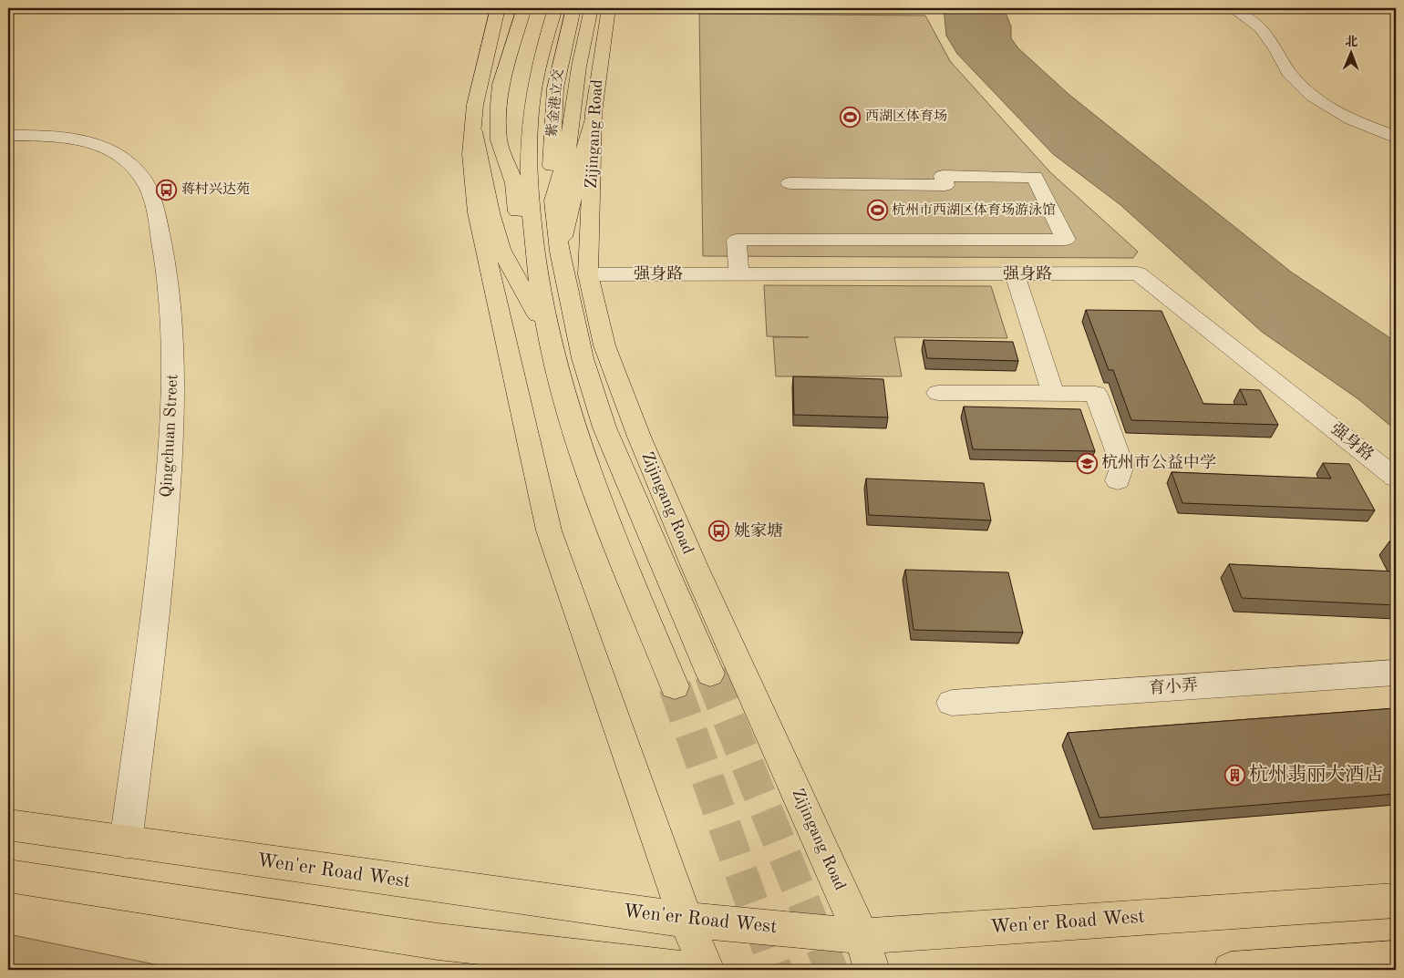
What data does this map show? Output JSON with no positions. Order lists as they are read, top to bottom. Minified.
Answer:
{"streets":{"main road":["紫金港立交","Zijingang Road","Wen'er Road West"],"street":["强身路","Qingchuan Street","育小弄"]},"crossings":[["紫金港立交","Zijingang Road"],["Zijingang Road","强身路"],["Zijingang Road","Wen'er Road West"],["Qingchuan Street","Wen'er Road West"]],"places":{"sports":["西湖区体育场","杭州市西湖区体育场游泳馆"],"bus stop":["蒋村兴达苑","姚家塘"],"school or university":["杭州市公益中学"],"building":["杭州翡丽大酒店"]},"north":"top"}
